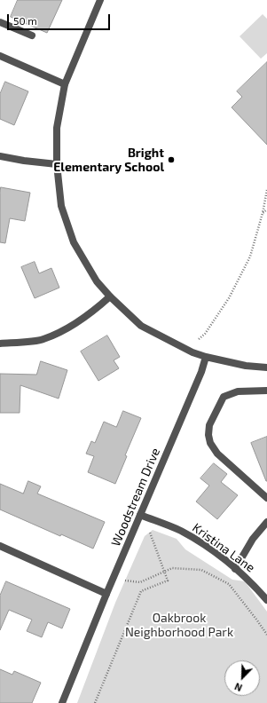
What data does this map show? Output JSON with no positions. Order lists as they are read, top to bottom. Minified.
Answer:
{"streets":{"street":["Woodstream Drive","Kristina Lane"]},"crossings":[["Woodstream Drive","Kristina Lane"]],"parks":["Oakbrook Neighborhood Park"],"places":["Bright Elementary School"],"scale_bar":"50 m","north":"bottom left"}
